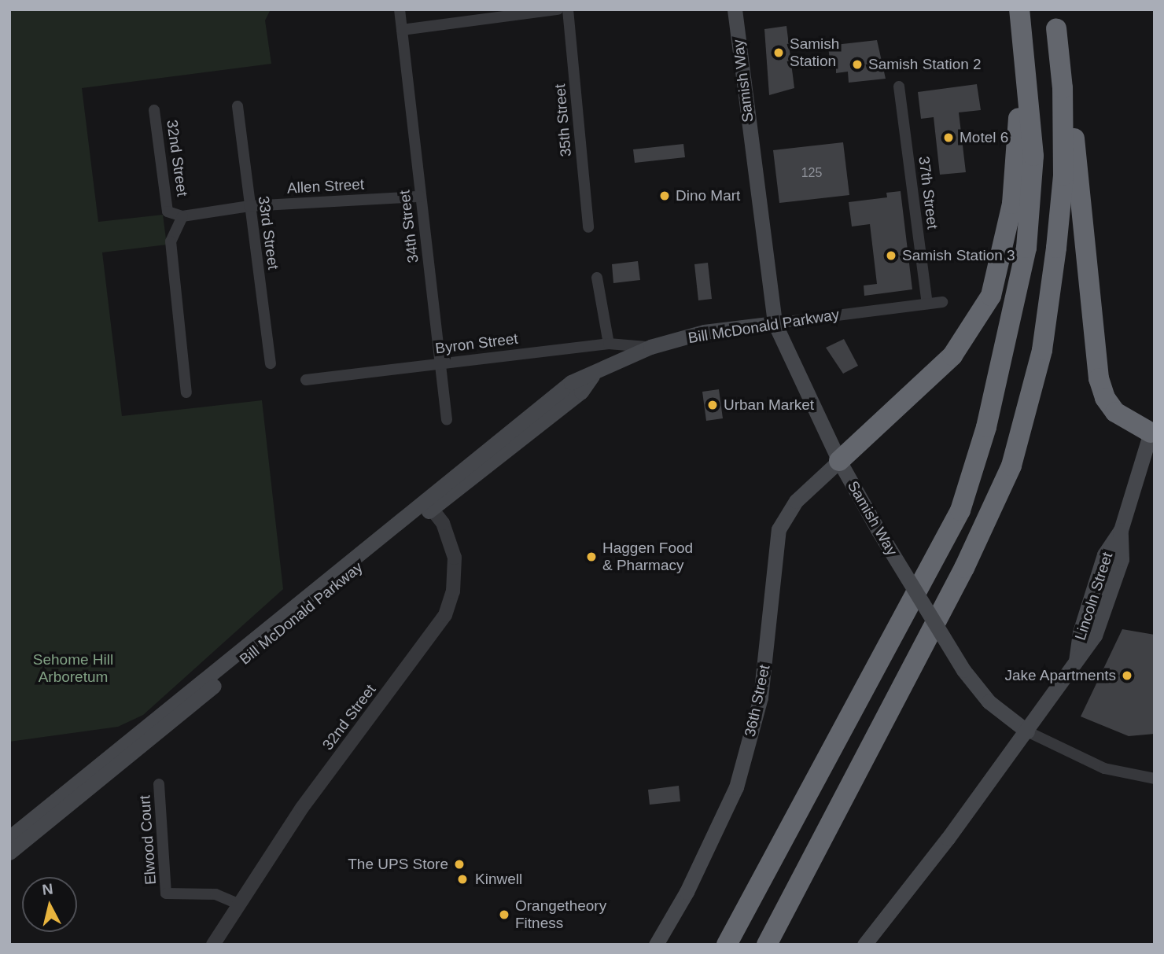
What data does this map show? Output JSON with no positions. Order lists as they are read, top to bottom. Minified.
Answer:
{"streets":{"main road":["Samish Way","Bill McDonald Parkway","Lincoln Street","36th Street"],"street":["35th Street","32nd Street","Allen Street","37th Street","34th Street","33rd Street","Byron Street","Elwood Court"]},"crossings":[["Samish Way","Bill McDonald Parkway"],["Samish Way","Lincoln Street"],["Samish Way","36th Street"],["32nd Street","Allen Street"],["32nd Street","Bill McDonald Parkway"],["32nd Street","Elwood Court"],["Allen Street","34th Street"],["Allen Street","33rd Street"],["37th Street","Bill McDonald Parkway"],["34th Street","Byron Street"],["Bill McDonald Parkway","Byron Street"]],"parks":["Sehome Hill Arboretum"],"places":["Samish Station","Samish Station 2","Motel 6","Dino Mart","Samish Station 3","Urban Market","Haggen Food & Pharmacy","Jake Apartments","The UPS Store","Kinwell","Orangetheory Fitness"],"house_numbers":["125"],"north":"top"}
